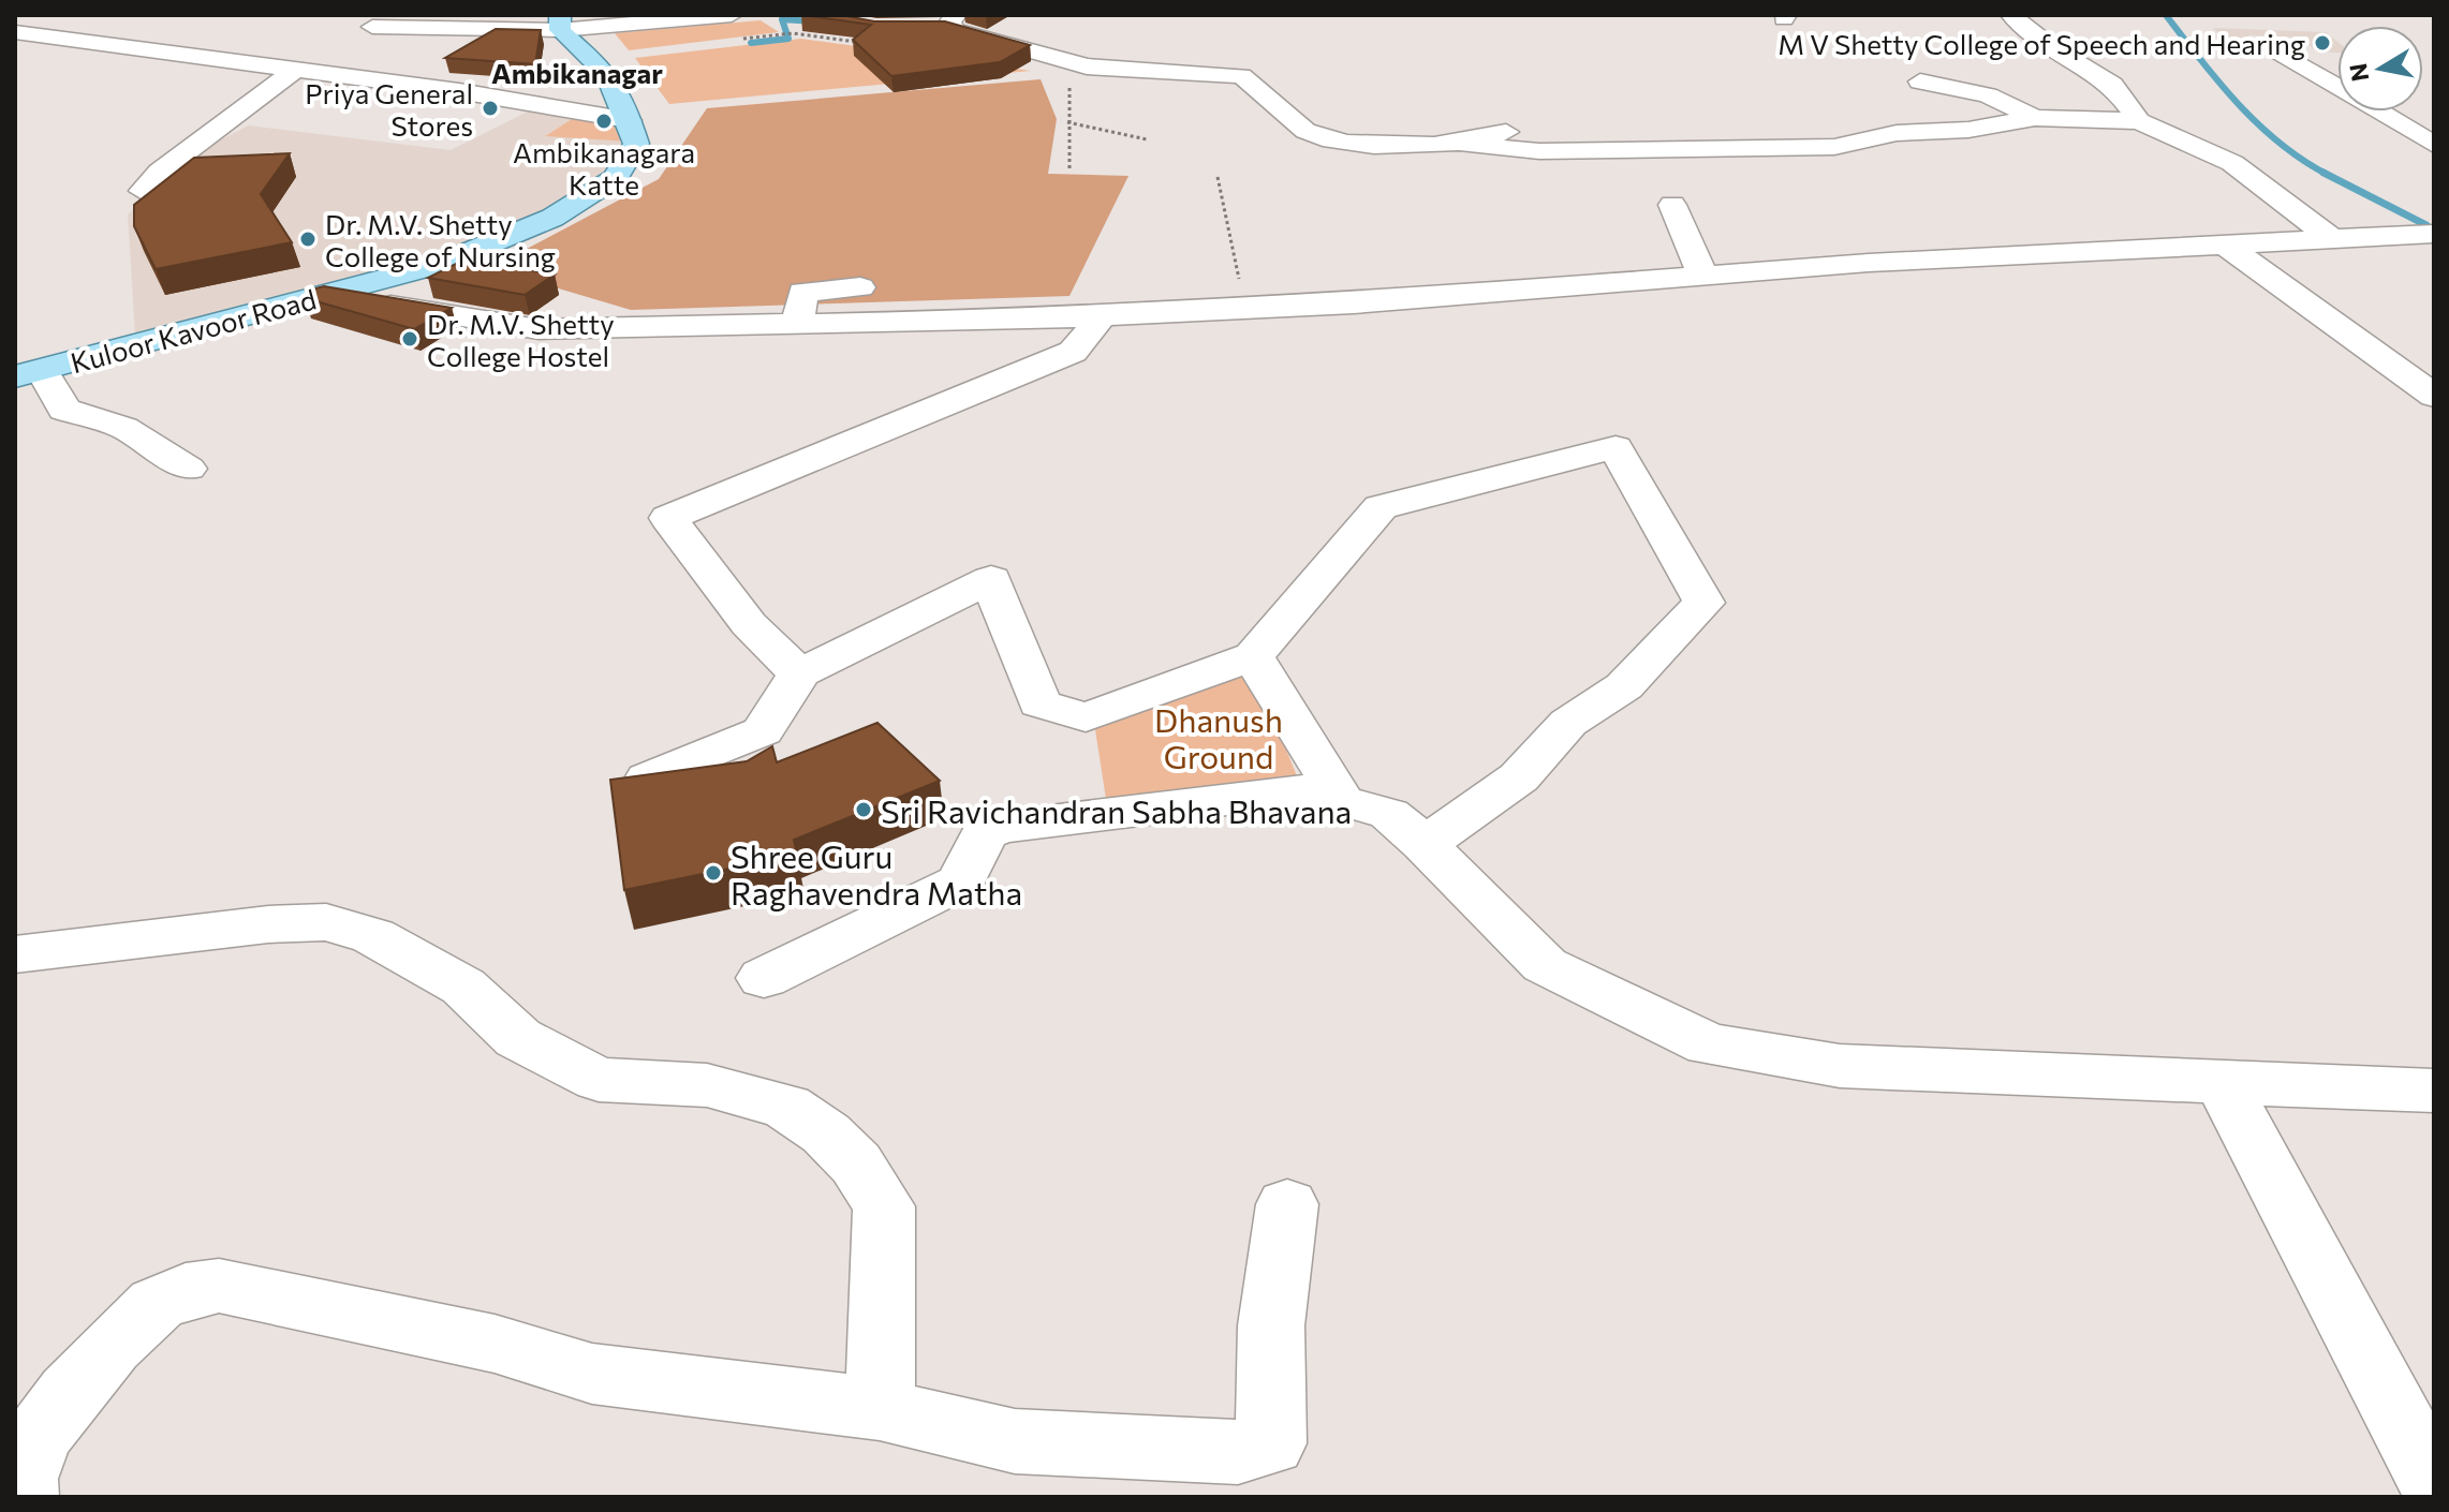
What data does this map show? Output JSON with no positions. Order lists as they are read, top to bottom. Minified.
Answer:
{"streets":{"main road":["Kuloor Kavoor Road"]},"districts":["Ambikanagar"],"parks":["Dhanush Ground"],"places":["M V Shetty College of Speech and Hearing","Priya General Stores","Ambikanagara Katte","Dr. M.V. Shetty College of Nursing","Dr. M.V. Shetty College Hostel","Sri Ravichandran Sabha Bhavana","Shree Guru Raghavendra Matha"],"north":"left"}
